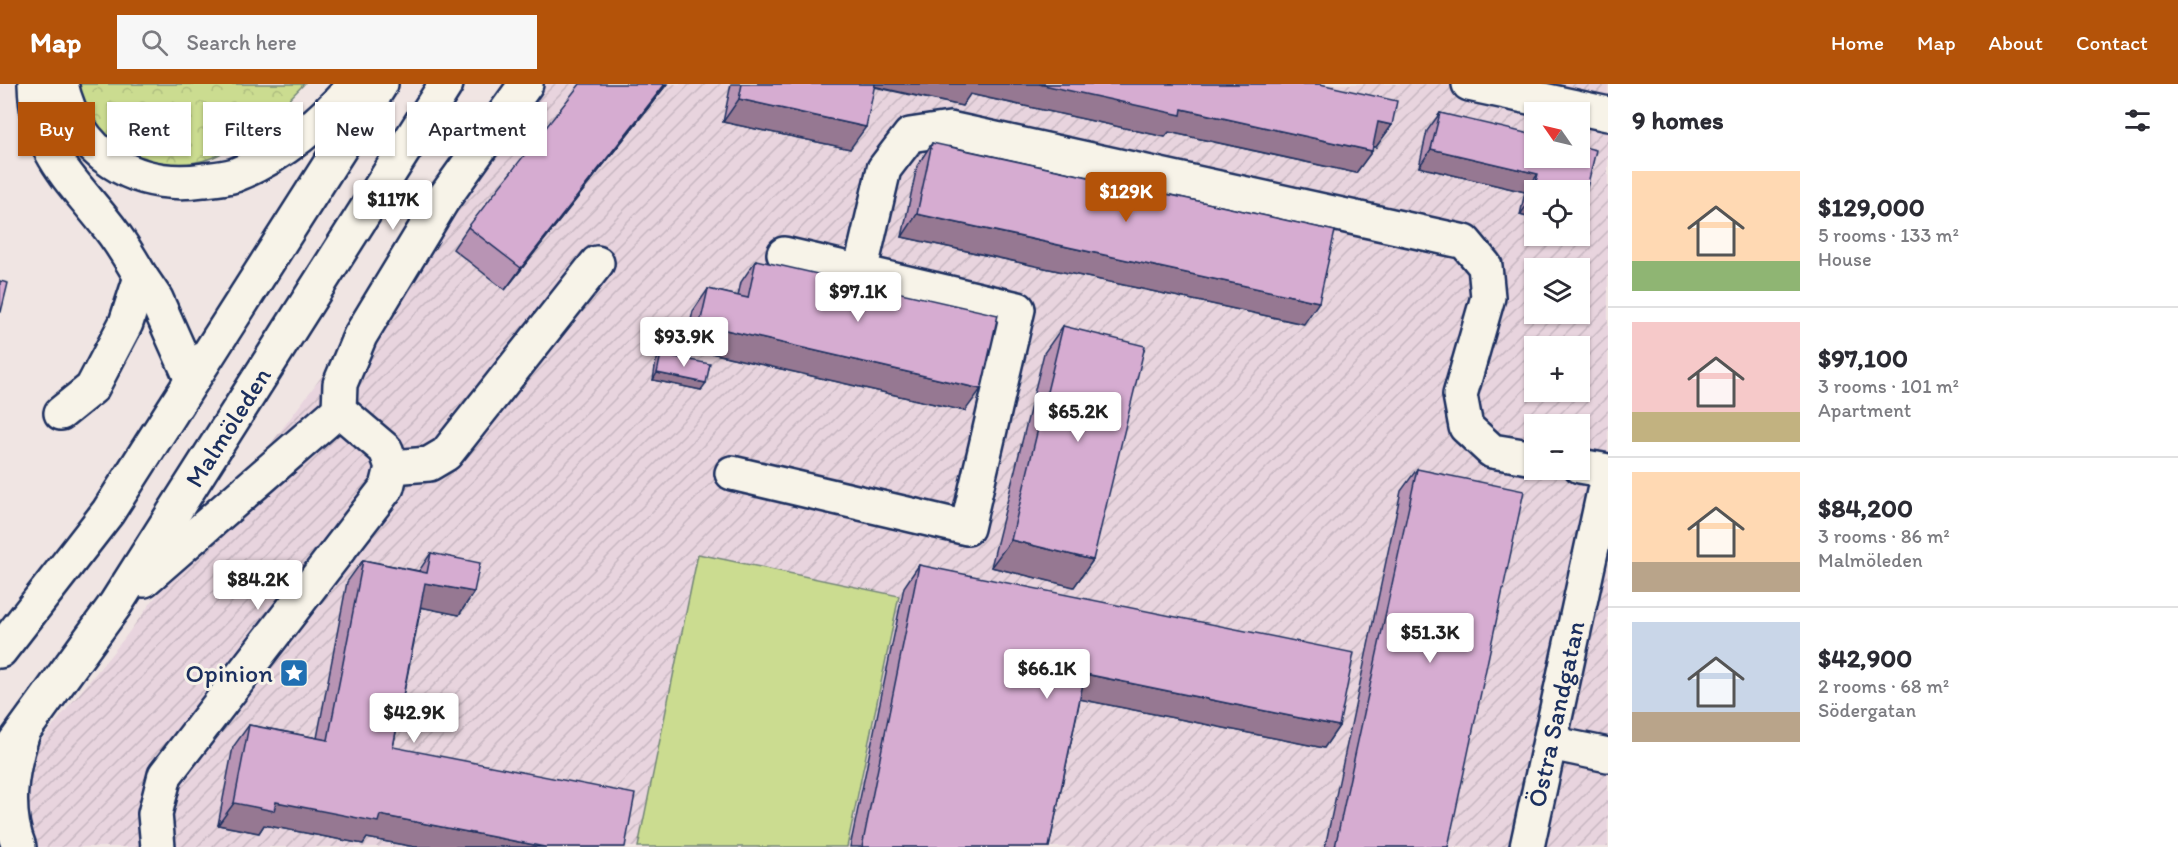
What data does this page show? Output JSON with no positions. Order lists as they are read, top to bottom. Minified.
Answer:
{"streets":{"main road":["Malmöleden","Östra Sandgatan"]},"places":{"place":["Opinion"]},"north":"top left","page":{"header":"Map","search":"Search here","nav":["Home","Map","About","Contact"],"heading":"9 homes","map_buttons":["+","−"],"chip":["Buy","Rent","Filters","New","Apartment"],"list":[{"name":"$129,000","note":"5 rooms · 133 m² · House"},{"name":"$97,100","note":"3 rooms · 101 m² · Apartment"},{"name":"$84,200","note":"3 rooms · 86 m² · Malmöleden"},{"name":"$42,900","note":"2 rooms · 68 m² · Södergatan"}],"price":["$129K","$117K","$97.1K","$93.9K","$65.2K","$84.2K","$51.3K","$66.1K","$42.9K"]}}
